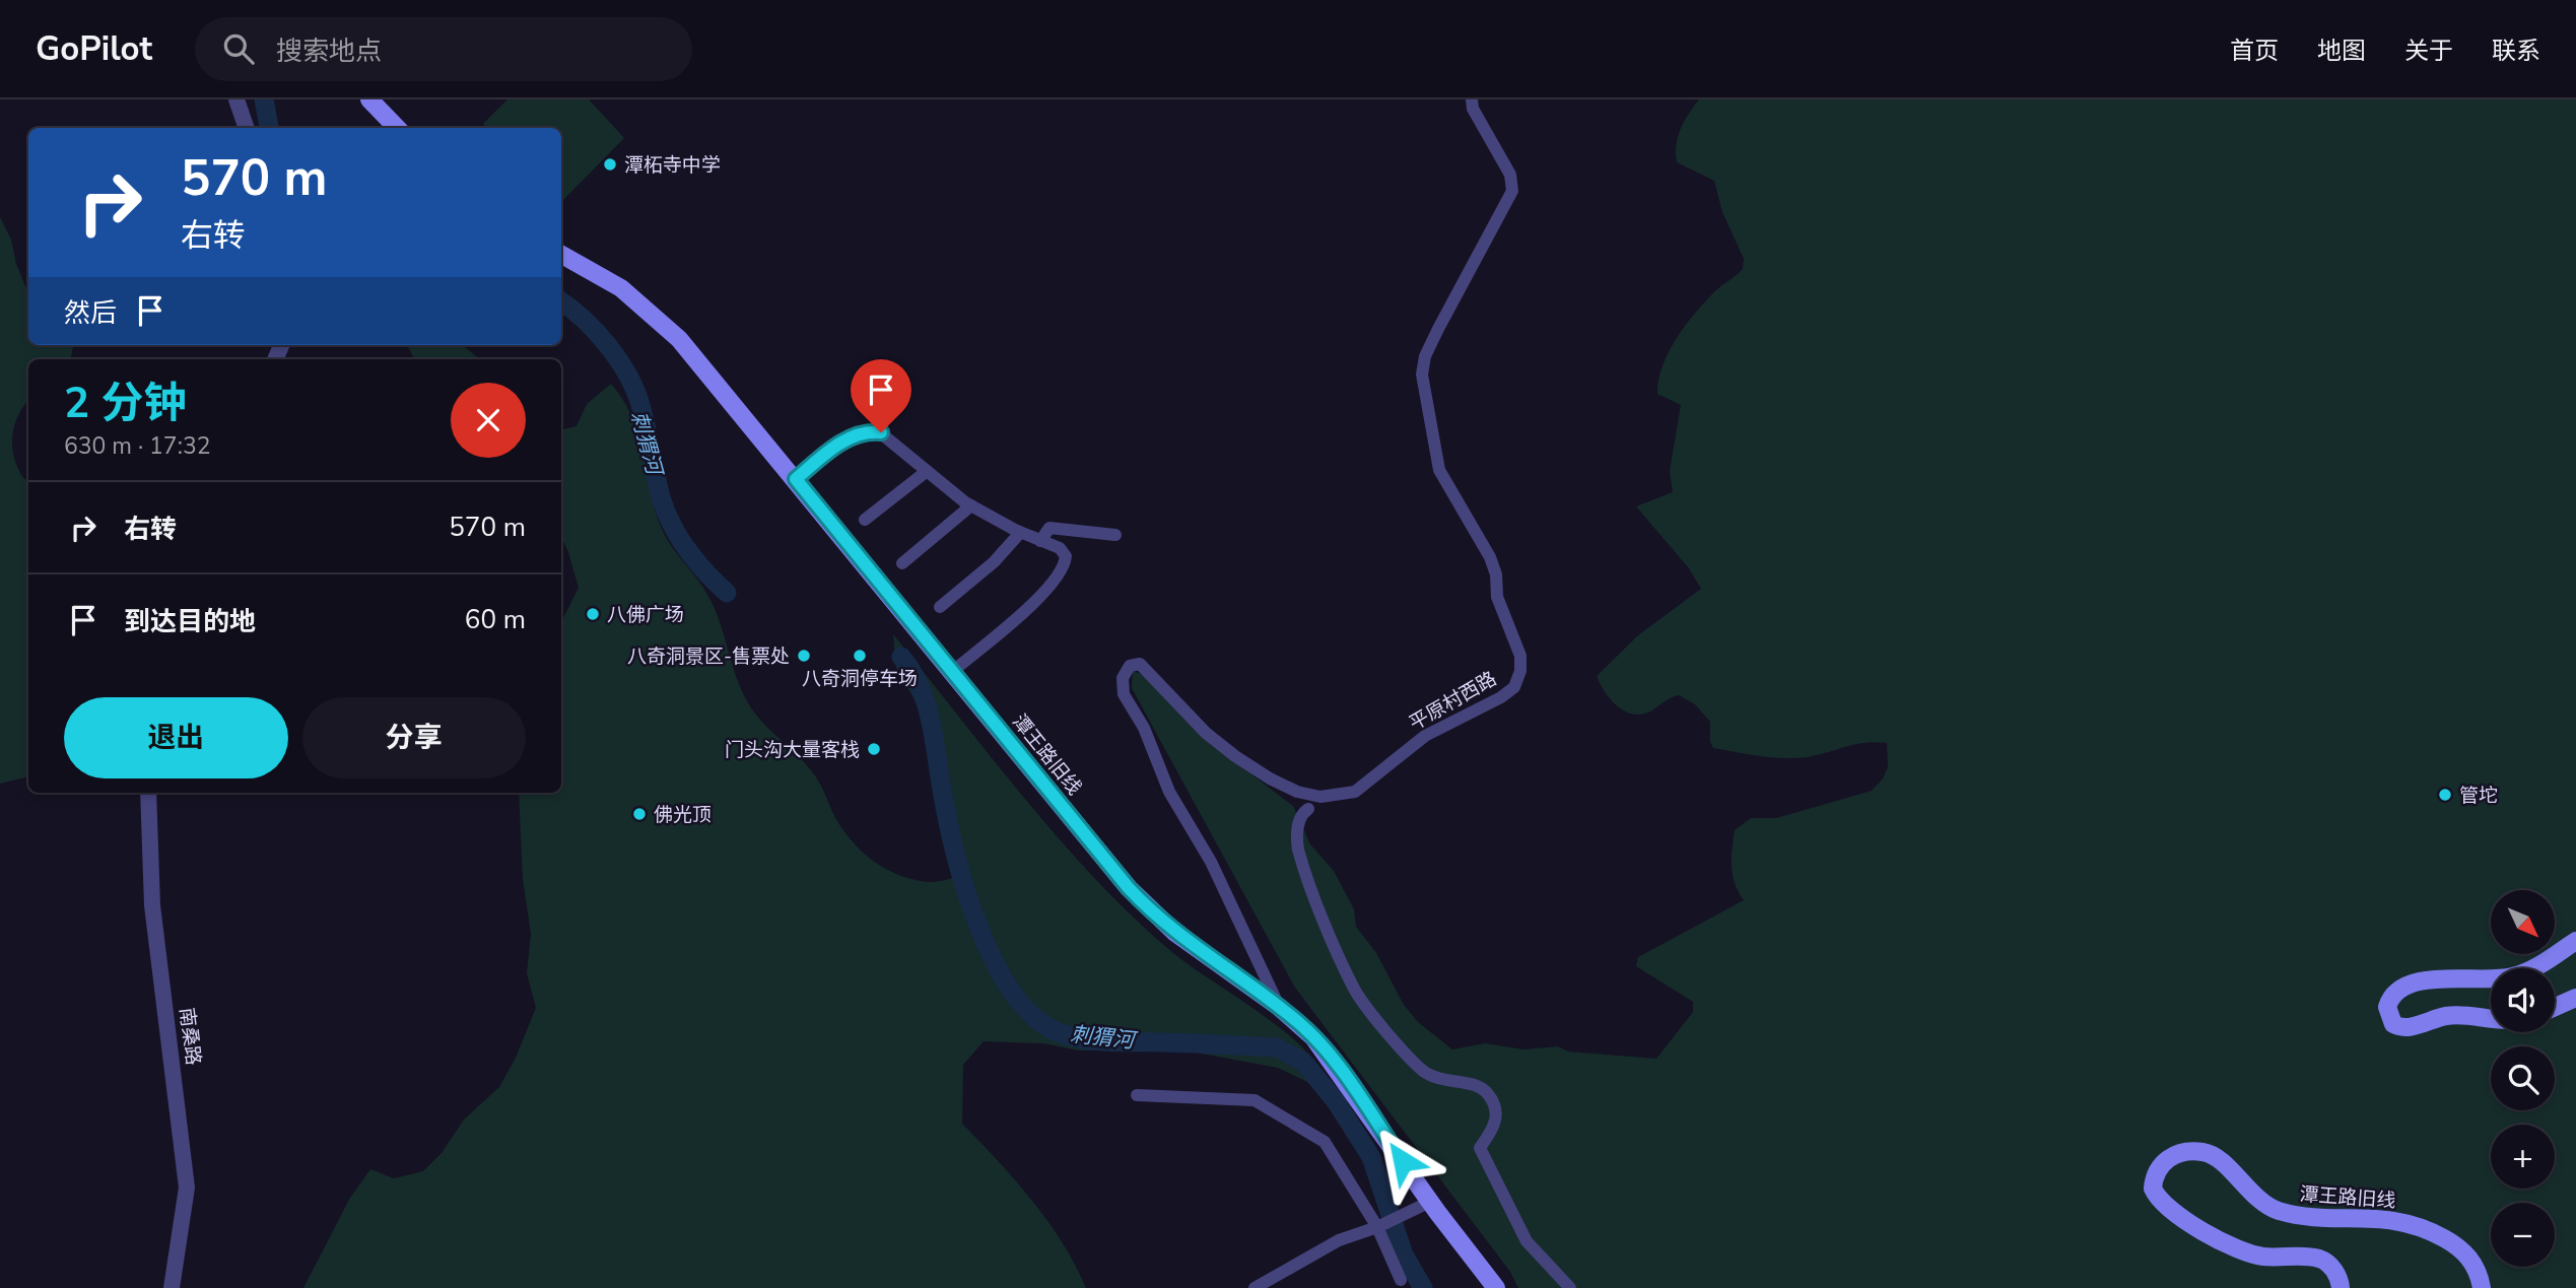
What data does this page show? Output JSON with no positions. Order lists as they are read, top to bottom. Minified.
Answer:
{"streets":{"main road":["潭王路旧线"],"street":["平原村西路","南桑路"]},"crossings":[["平原村西路","潭王路旧线"]],"water":["刺猬河"],"places":["潭柘寺中学","八佛广场","八奇洞景区-售票处","八奇洞停车场","门头沟大量客栈","管坨","佛光顶"],"north":"bottom right","page":{"header":"GoPilot","search":"搜索地点","nav":["首页","地图","关于","联系"],"turn":["570 m","右转"],"then":"然后","heading":["2 分钟","630 m · 17:32"],"list":[{"name":"右转","value":"570 m"},{"name":"到达目的地","value":"60 m"}],"buttons":["退出","分享"],"map_buttons":["+","−"]}}
